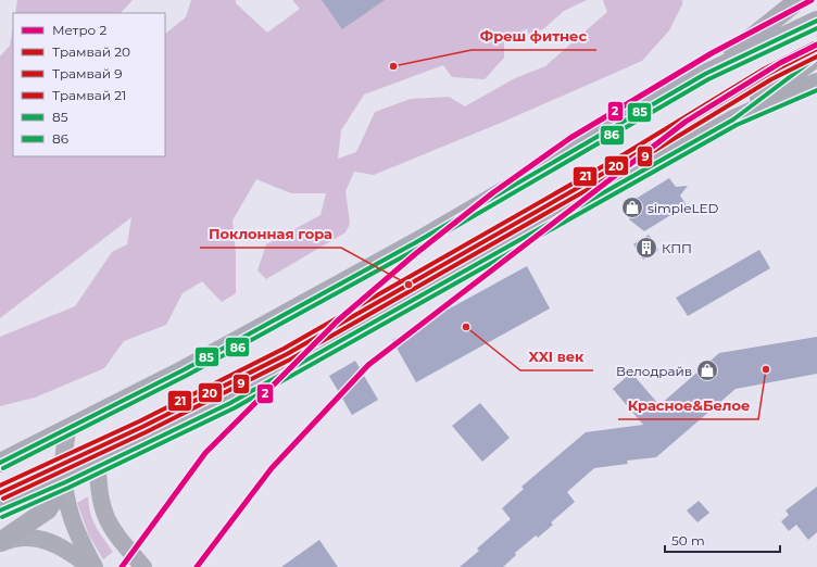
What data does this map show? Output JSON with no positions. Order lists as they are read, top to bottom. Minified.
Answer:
{"places":{"other":["Фреш фитнес","Поклонная гора","XXI век","Красное&Белое"],"shop":["simpleLED","Велодрайв"],"building":["КПП"]},"lines":["metro line 2","transit line 85","transit line 86","tram line 21","tram line 20","tram line 9"],"legend":["Метро 2","Трамвай 20","Трамвай 9","Трамвай 21","85","86"],"scale_bar":"50 m"}
